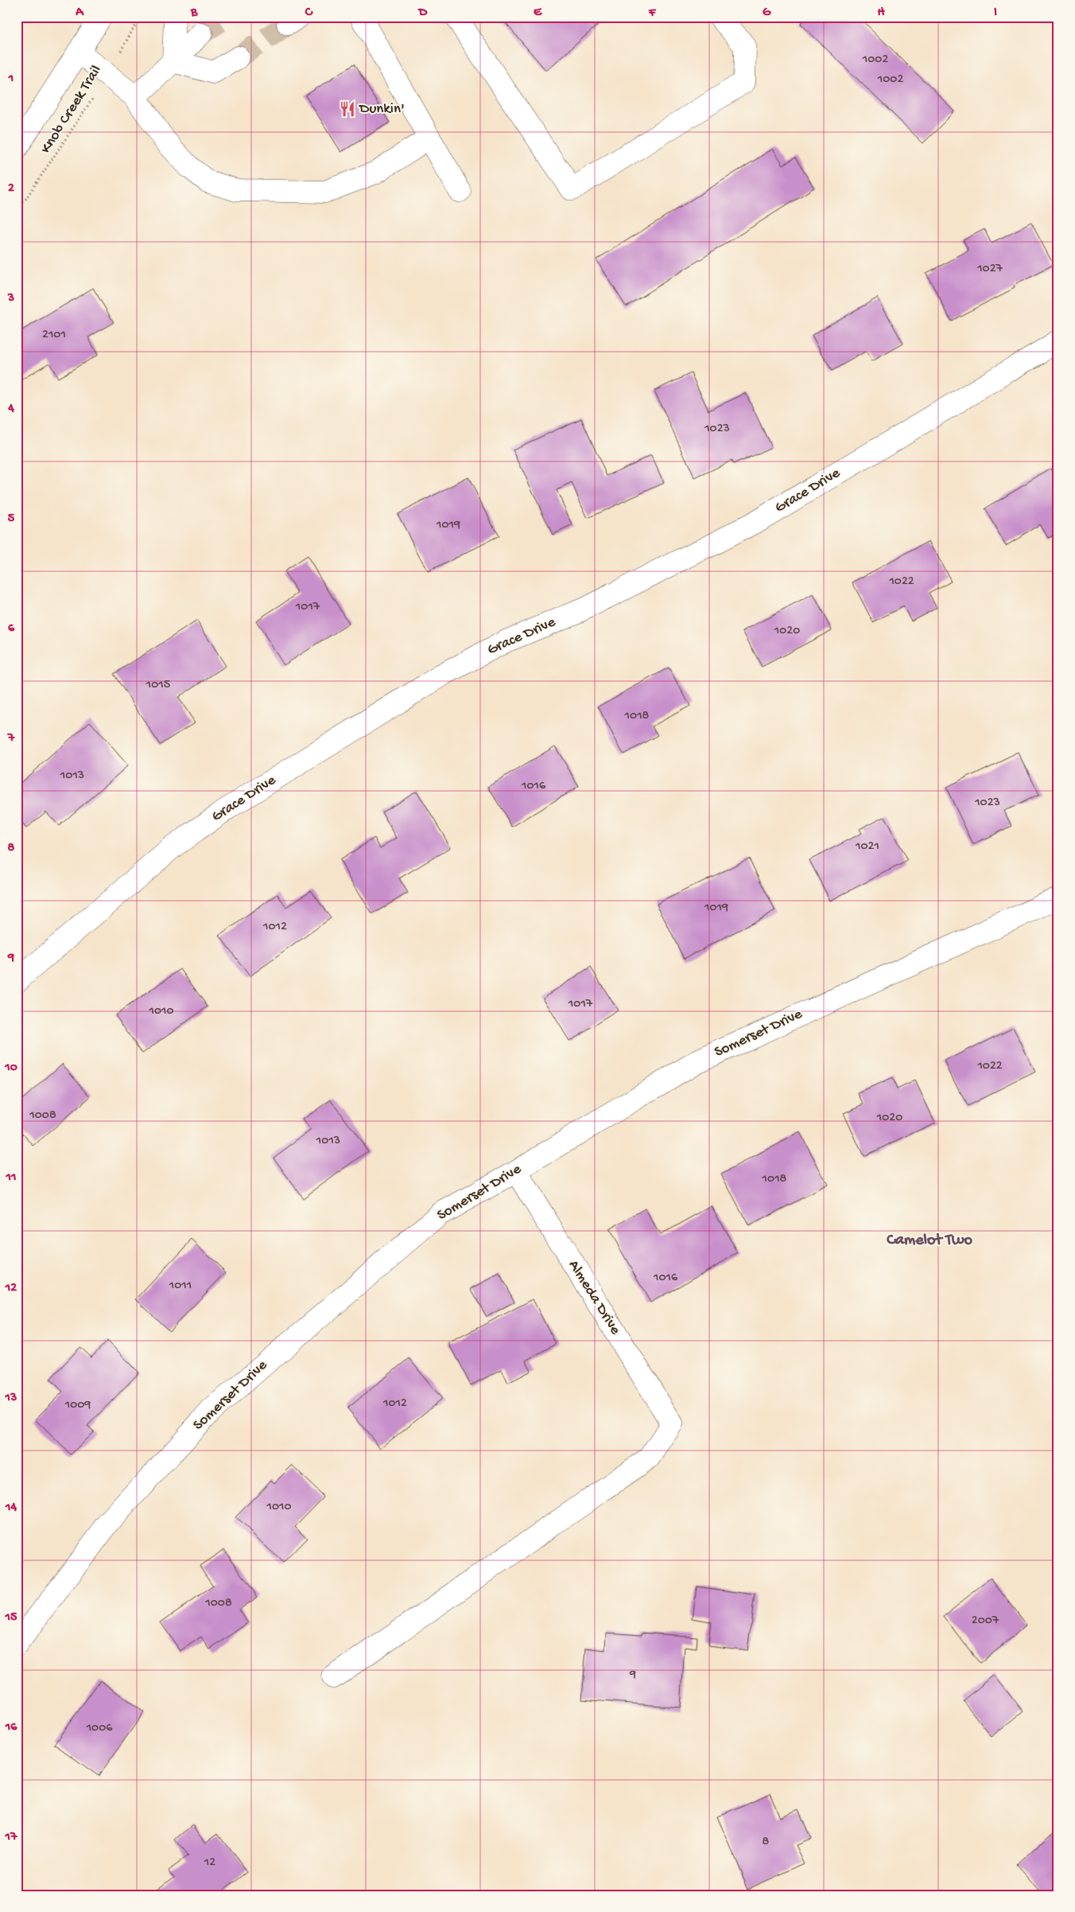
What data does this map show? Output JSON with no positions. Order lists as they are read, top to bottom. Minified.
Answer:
{"streets":{"street":["Grace Drive","Somerset Drive","Almeda Drive"],"path":["Knob Creek Trail"]},"crossings":[["Somerset Drive","Almeda Drive"]],"districts":["Camelot Two"],"places":{"restaurant":["Dunkin'"]},"house_numbers":["1002","1002","1027","2101","1023","1019","1022","1017","1020","1015","1018","1013","1016","1023","1021","1019","1012","1017","1010","1022","1008","1020","1013","1018","1016","1011","1012","1009","1010","1008","2007","9","1006","8","12"],"grid":{"columns":["A","B","C","D","E","F","G","H","I"],"rows":["1","2","3","4","5","6","7","8","9","10","11","12","13","14","15","16","17"]}}
